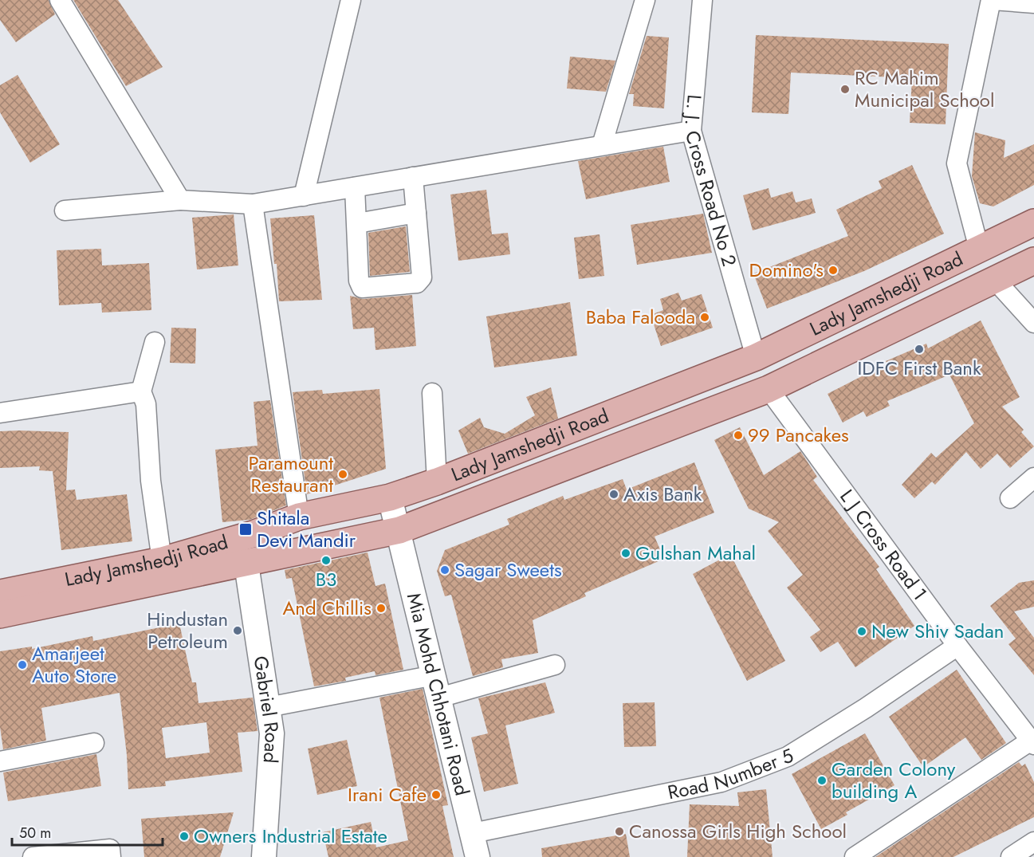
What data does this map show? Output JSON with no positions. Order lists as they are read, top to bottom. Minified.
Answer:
{"streets":{"main road":["Lady Jamshedji Road"],"street":["L. J. Cross Road No 2","L J Cross Road 1","Mia Mohd Chhotani Road","Gabriel Road","Road Number 5"]},"crossings":[["L. J. Cross Road No 2","Lady Jamshedji Road"],["Lady Jamshedji Road","L J Cross Road 1"],["Lady Jamshedji Road","Mia Mohd Chhotani Road"],["Lady Jamshedji Road","Gabriel Road"],["L J Cross Road 1","Road Number 5"],["Mia Mohd Chhotani Road","Road Number 5"]],"places":{"other":["RC Mahim Municipal School","Domino's","Baba Falooda","IDFC First Bank","99 Pancakes","Paramount Restaurant","Axis Bank","Gulshan Mahal","B3","Sagar Sweets","And Chillis","Hindustan Petroleum","New Shiv Sadan","Amarjeet Auto Store","Garden Colony building A","Irani Cafe","Canossa Girls High School","Owners Industrial Estate"],"transit":["Shitala Devi Mandir"]},"scale_bar":"50 m"}
